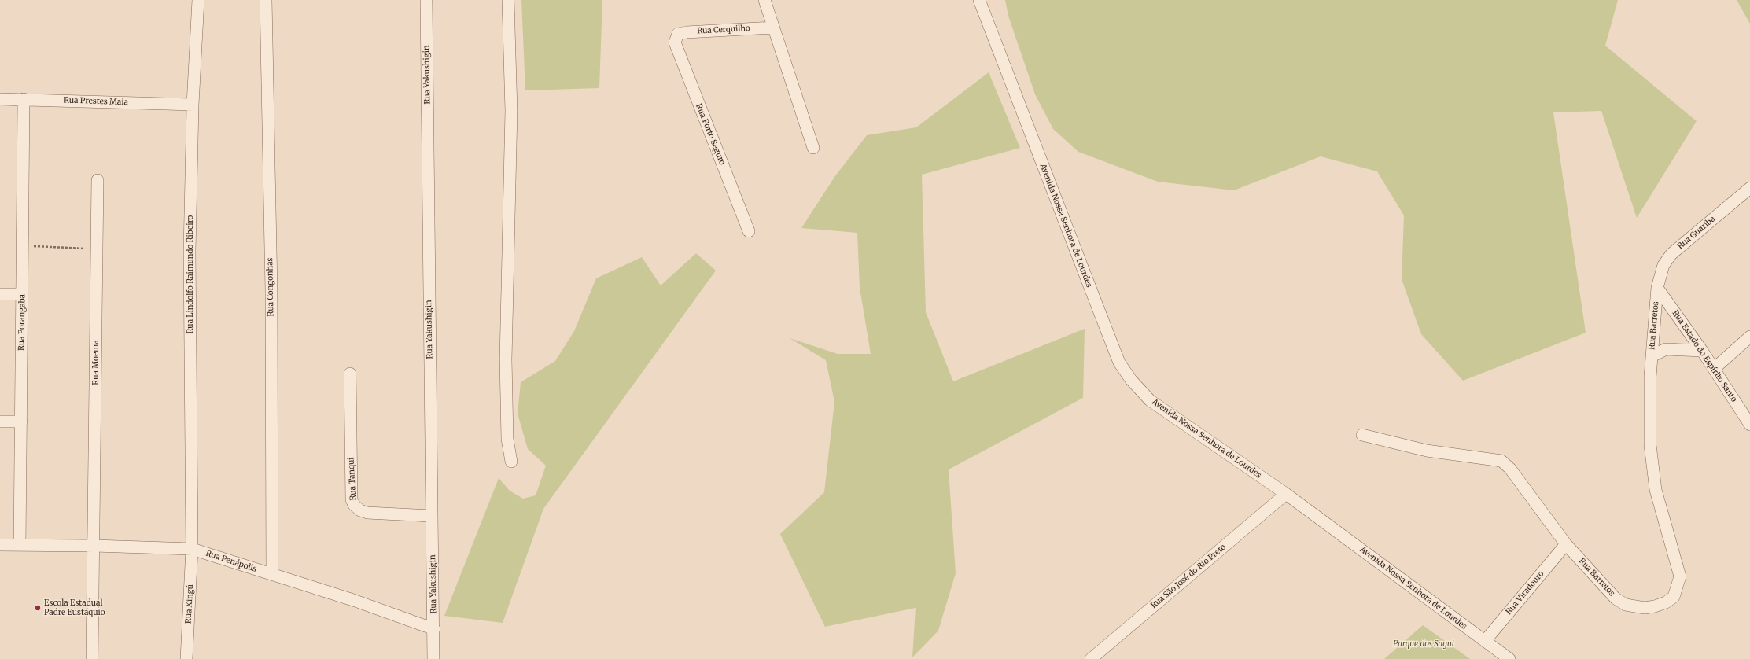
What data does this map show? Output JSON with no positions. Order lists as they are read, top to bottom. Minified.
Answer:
{"streets":{"street":["Rua Cerquilho","Rua Yakushigin","Rua Prestes Maia","Rua Porto Seguro","Avenida Nossa Senhora de Lourdes","Rua Guariba","Rua Lindolfo Raimundo Ribeiro","Rua Congonhas","Rua Porangaba","Rua Barretos","Rua Estado do Espírito Santo","Rua Moema","Rua Tanqui","Rua Penápolis","Rua São José do Rio Preto","Rua Viradouro","Rua Xingú"]},"crossings":[["Rua Cerquilho","Rua Porto Seguro"],["Rua Yakushigin","Rua Tanqui"],["Rua Yakushigin","Rua Penápolis"],["Rua Prestes Maia","Rua Lindolfo Raimundo Ribeiro"],["Rua Prestes Maia","Rua Porangaba"],["Avenida Nossa Senhora de Lourdes","Rua São José do Rio Preto"],["Avenida Nossa Senhora de Lourdes","Rua Viradouro"],["Rua Guariba","Rua Barretos"],["Rua Guariba","Rua Estado do Espírito Santo"],["Rua Lindolfo Raimundo Ribeiro","Rua Penápolis"],["Rua Lindolfo Raimundo Ribeiro","Rua Xingú"],["Rua Congonhas","Rua Penápolis"],["Rua Porangaba","Rua Penápolis"],["Rua Barretos","Rua Estado do Espírito Santo"],["Rua Barretos","Rua Viradouro"],["Rua Moema","Rua Penápolis"],["Rua Penápolis","Rua Xingú"]],"parks":["Parque dos Sagui"],"places":["Escola Estadual Padre Eustáquio"]}
